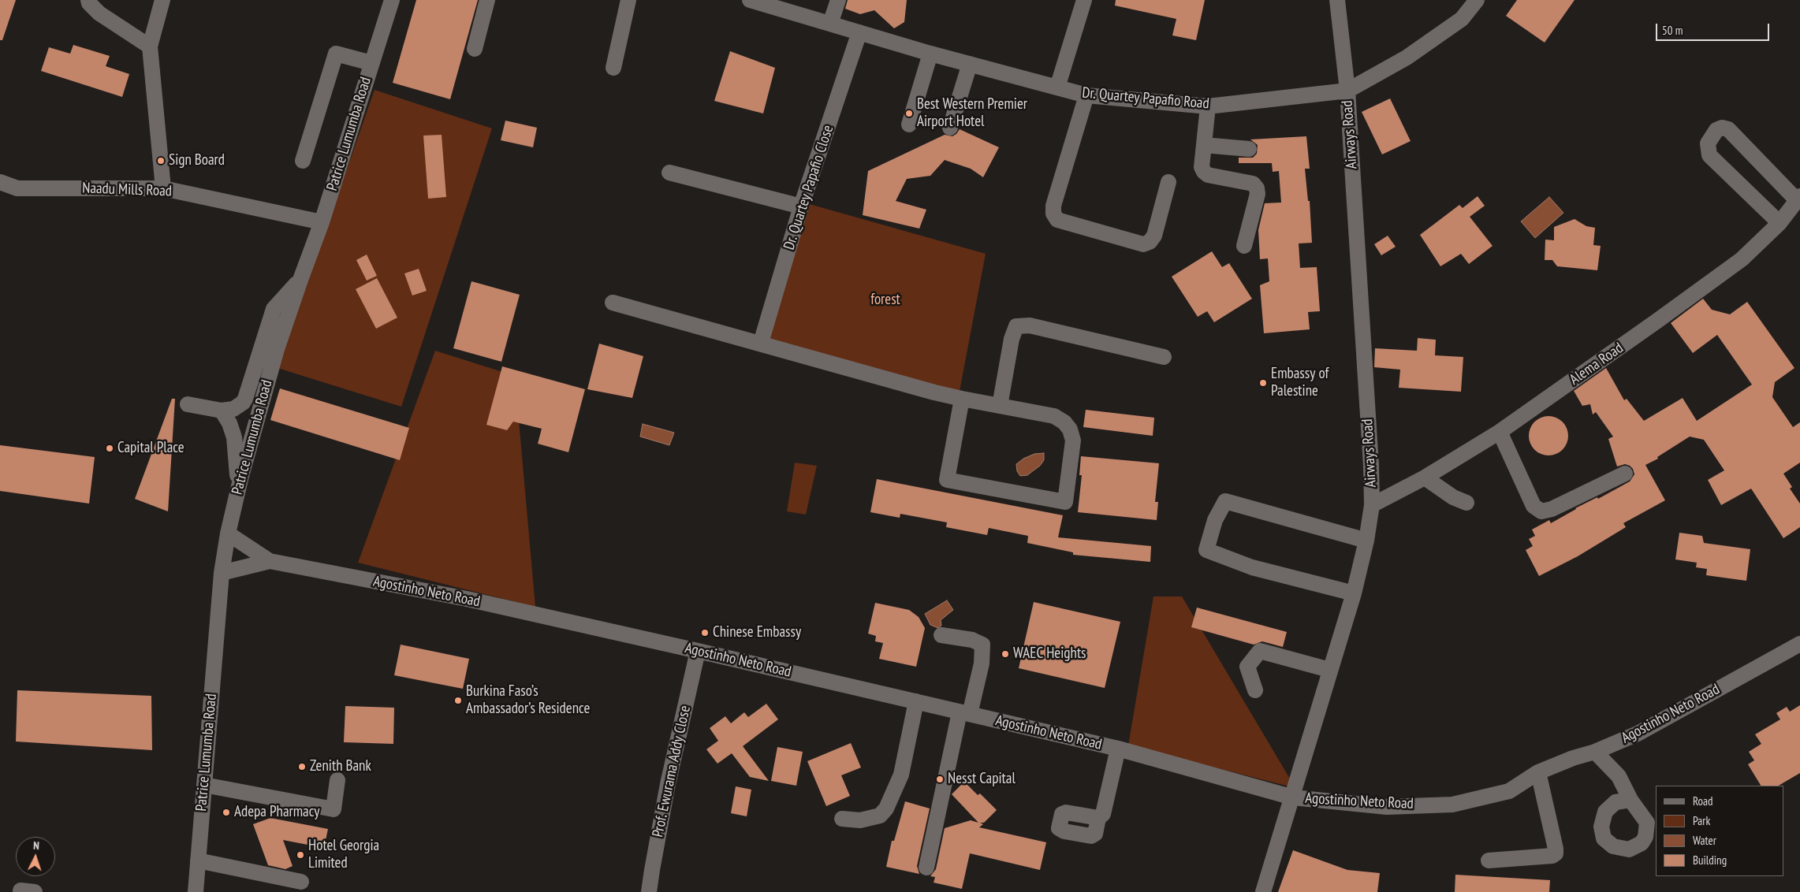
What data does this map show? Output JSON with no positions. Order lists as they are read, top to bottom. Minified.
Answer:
{"streets":{"street":["Dr. Quartey Papafio Road","Patrice Lumumba Road","Airways Road","Dr. Quartey Papafio Close","Naadu Mills Road","Alema Road","Agostinho Neto Road","Prof. Ewurama Addy Close"]},"crossings":[["Dr. Quartey Papafio Road","Airways Road"],["Dr. Quartey Papafio Road","Dr. Quartey Papafio Close"],["Patrice Lumumba Road","Naadu Mills Road"],["Patrice Lumumba Road","Agostinho Neto Road"],["Airways Road","Alema Road"],["Airways Road","Agostinho Neto Road"],["Agostinho Neto Road","Prof. Ewurama Addy Close"]],"parks":["forest"],"places":["Best Western Premier Airport Hotel","Sign Board","Embassy of Palestine","Capital Place","Chinese Embassy","WAEC Heights","Burkina Faso’s Ambassador’s Residence","Zenith Bank","Nesst Capital","Adepa Pharmacy","Hotel Georgia Limited"],"legend":["Road","Park","Water","Building"],"scale_bar":"50 m","north":"top"}
